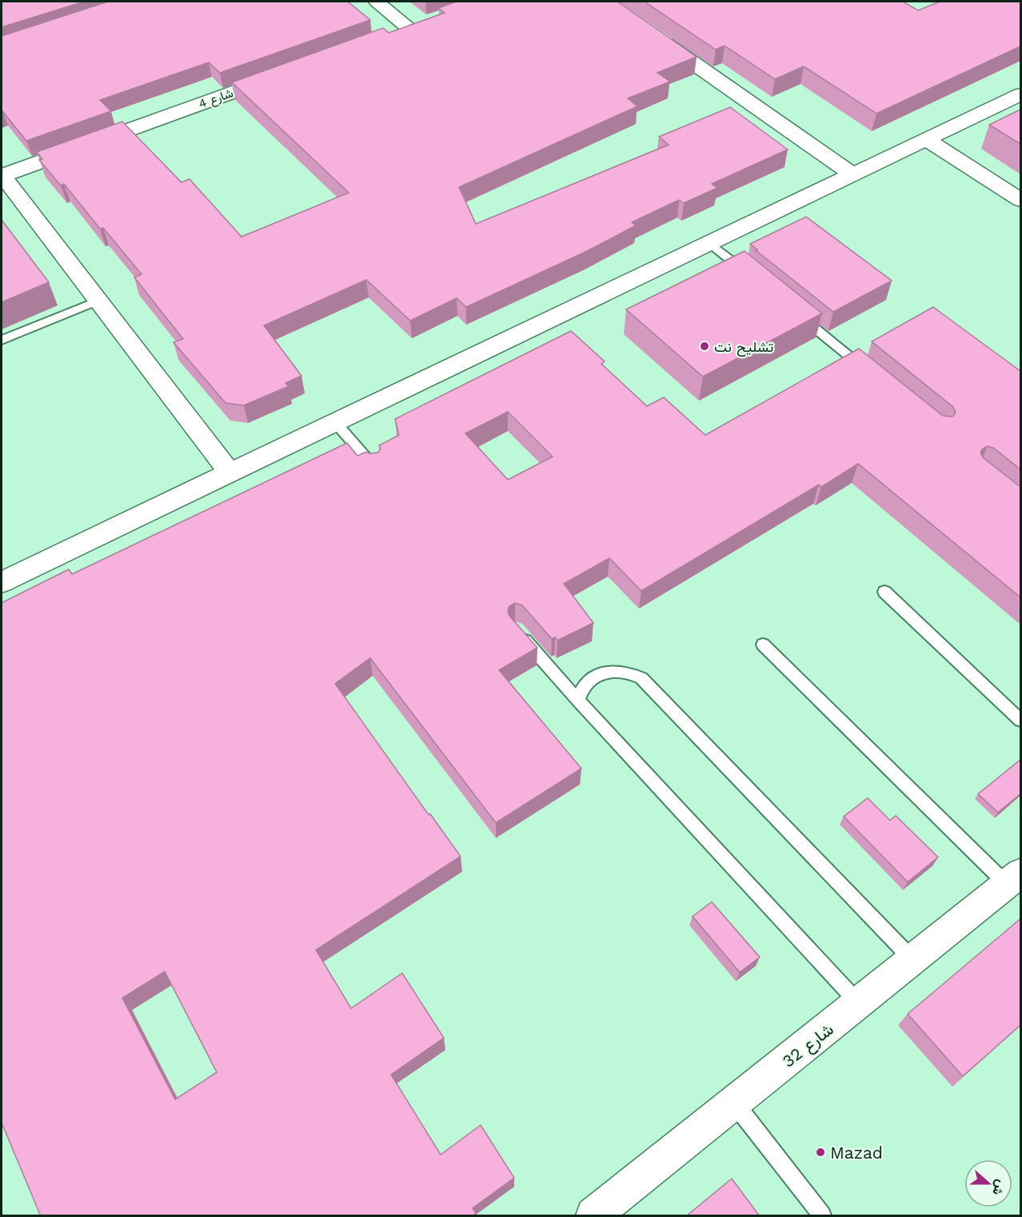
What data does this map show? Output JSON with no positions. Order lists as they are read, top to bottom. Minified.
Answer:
{"streets":{"street":["شارع 4","شارع 32"]},"places":["تشليح نت","Mazad"],"north":"right"}
